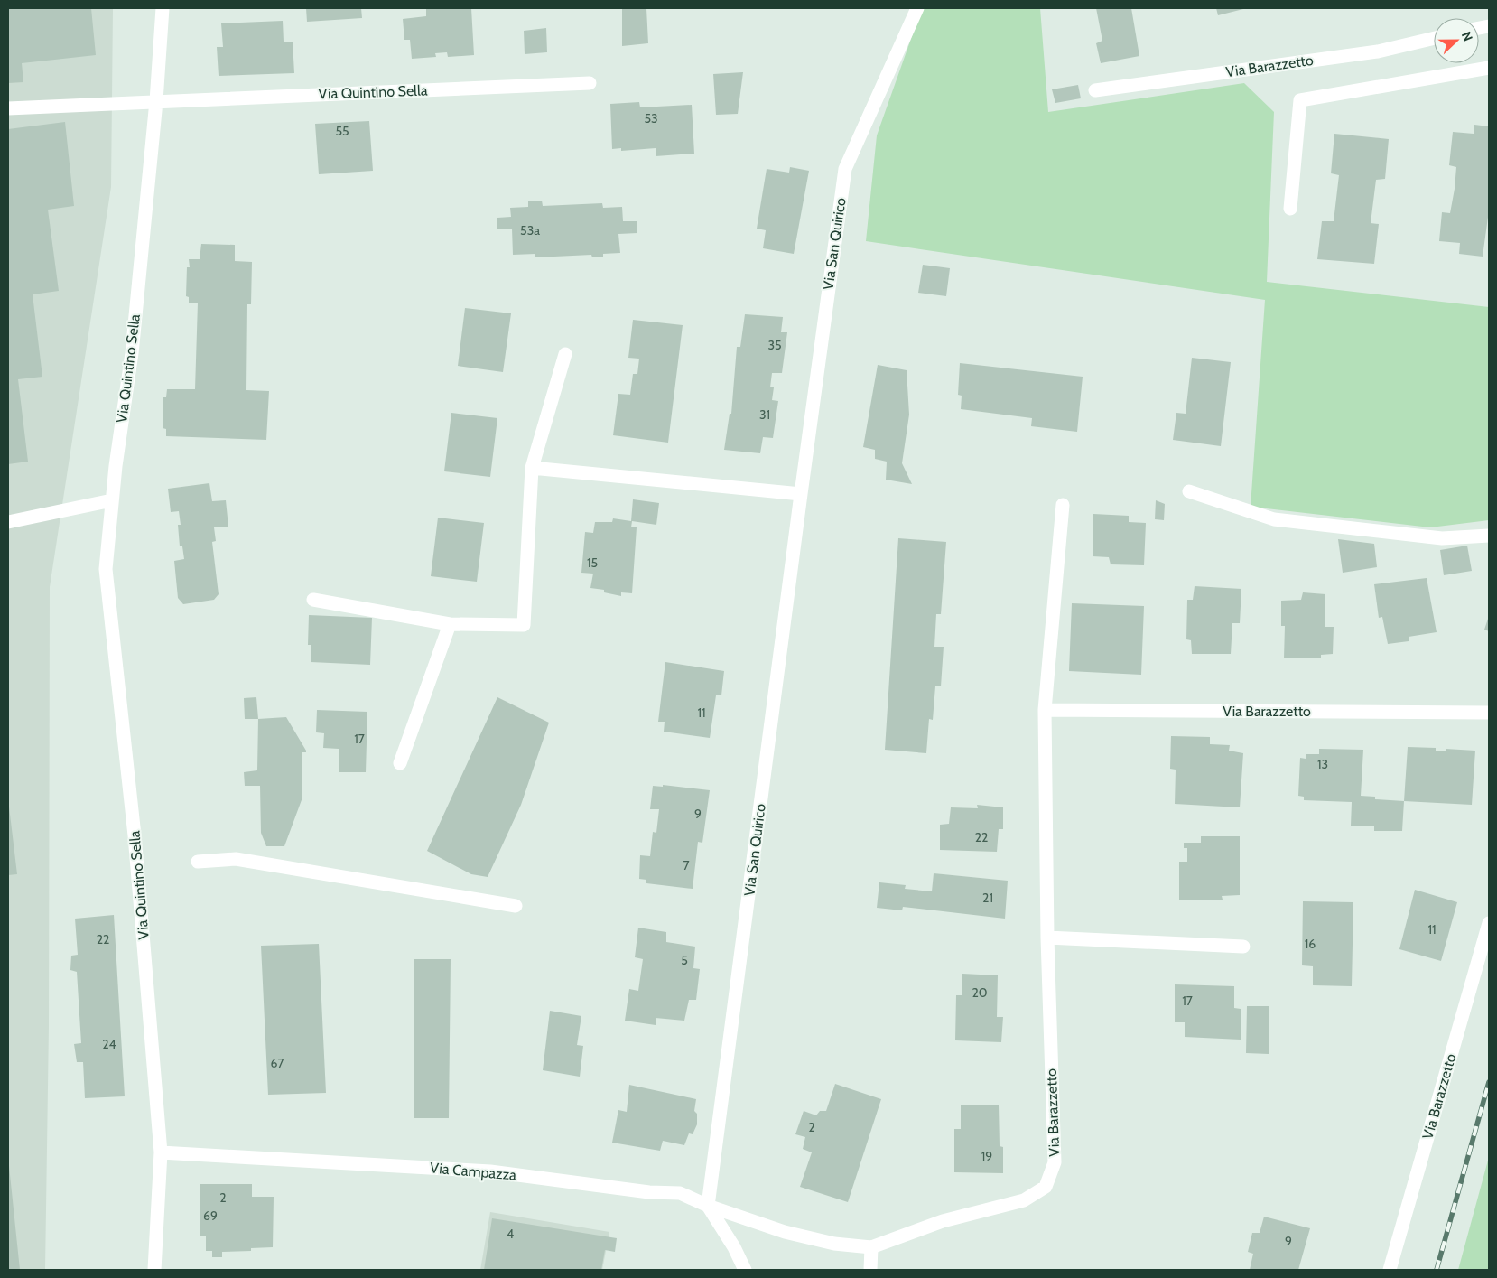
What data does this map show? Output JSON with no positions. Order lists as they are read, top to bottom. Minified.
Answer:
{"streets":{"street":["Via Barazzetto","Via Quintino Sella","Via San Quirico","Via Campazza"]},"crossings":[["Via Barazzetto","Via San Quirico"],["Via Barazzetto","Via Campazza"],["Via Quintino Sella","Via Campazza"],["Via San Quirico","Via Campazza"]],"house_numbers":["53","55","53a","35","31","15","11","17","13","9","22","7","21","11","22","16","5","20","17","24","67","2","19","2","69","4","9"],"north":"right"}
